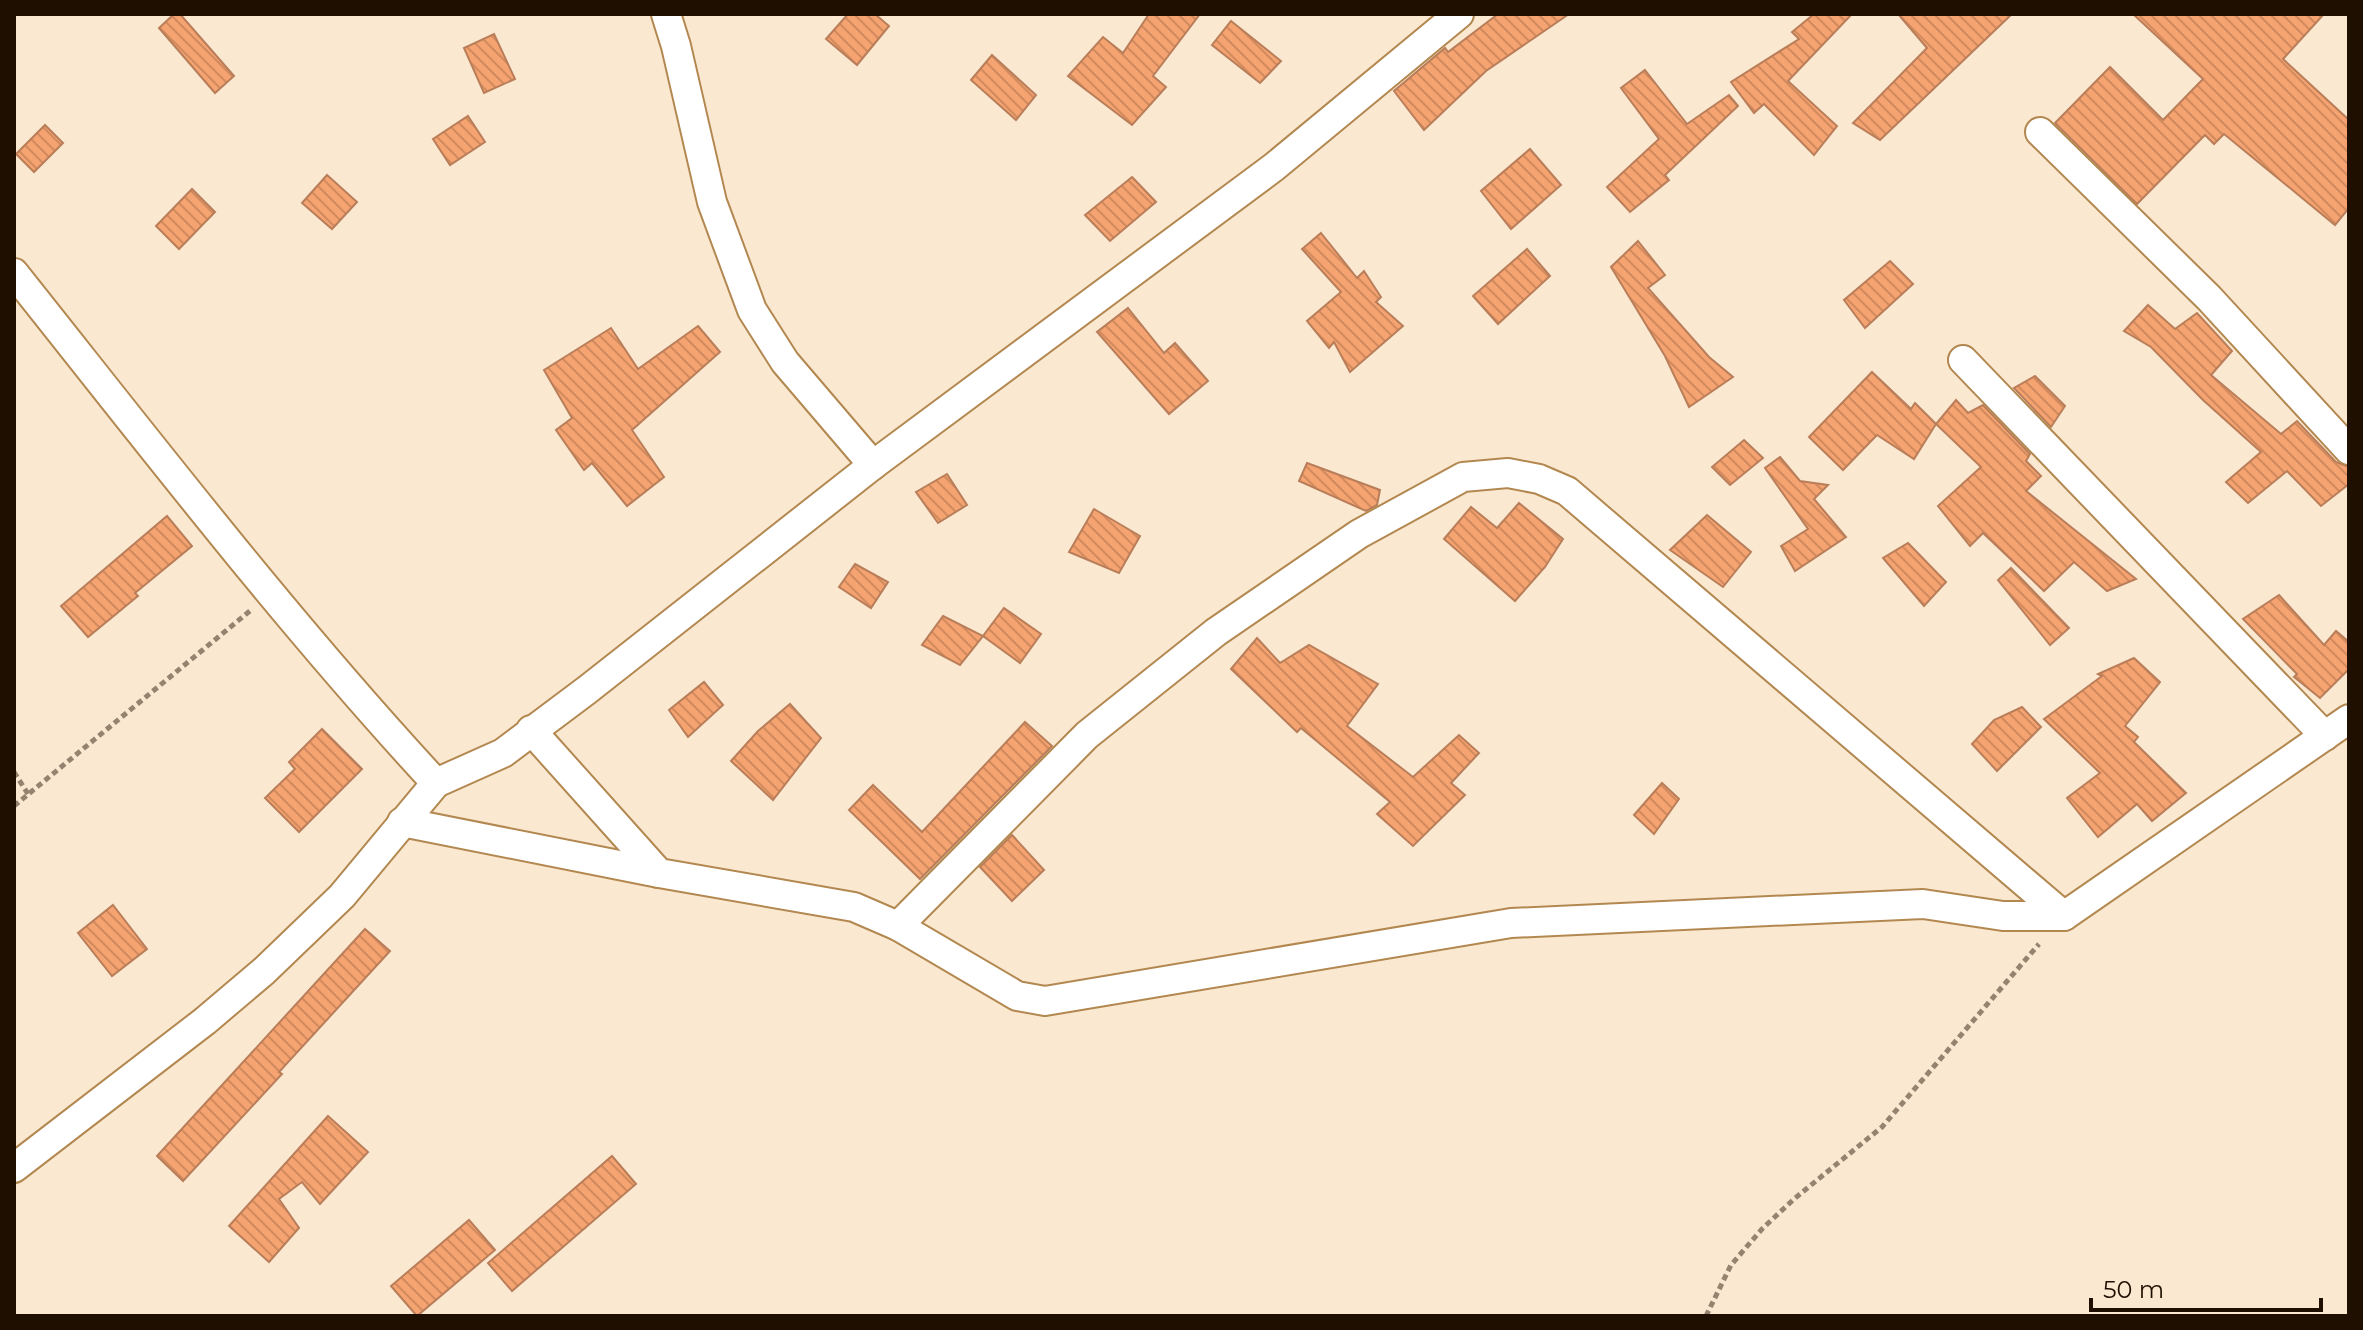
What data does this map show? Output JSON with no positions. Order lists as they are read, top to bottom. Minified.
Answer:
{"scale_bar":"50 m"}
